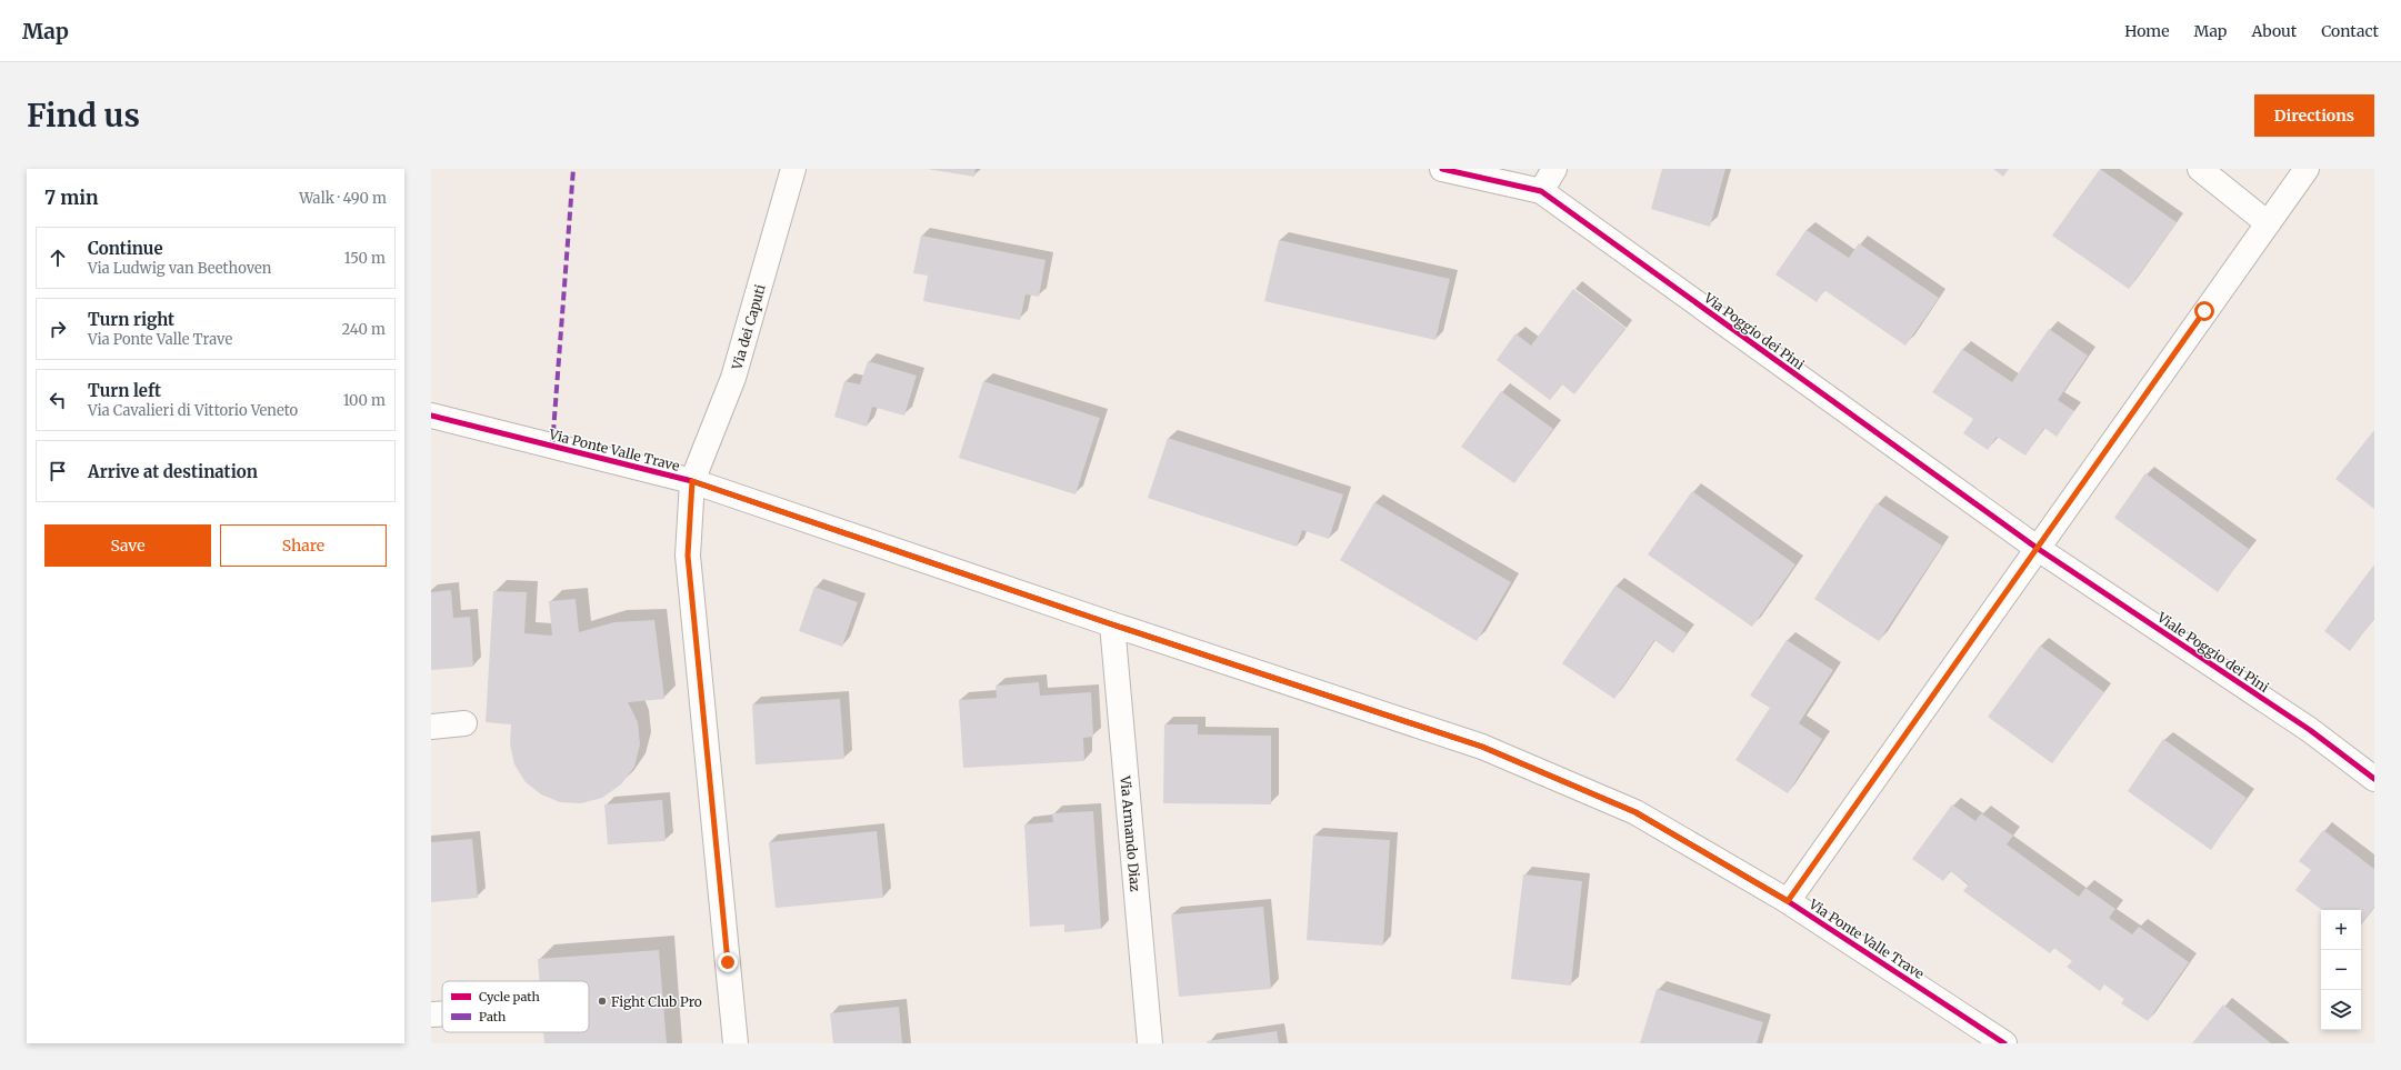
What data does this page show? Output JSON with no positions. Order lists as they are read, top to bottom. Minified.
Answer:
{"streets":{"street":["Via dei Caputi","Via Poggio dei Pini","Via Ponte Valle Trave","Viale Poggio dei Pini","Via Armando Diaz"]},"crossings":[["Via dei Caputi","Via Ponte Valle Trave"],["Via Poggio dei Pini","Viale Poggio dei Pini"],["Via Ponte Valle Trave","Via Armando Diaz"]],"places":["Fight Club Pro"],"legend":["Cycle path","Path"],"page":{"header":"Map","nav":["Home","Map","About","Contact"],"buttons":["Directions",["Save","Share"]],"title":"Find us","heading":["7 min","Walk · 490 m"],"list":[["Continue","Via Ludwig van Beethoven","150 m"],["Turn right","Via Ponte Valle Trave","240 m"],["Turn left","Via Cavalieri di Vittorio Veneto","100 m"],"Arrive at destination"],"map_buttons":["+","−"]}}
